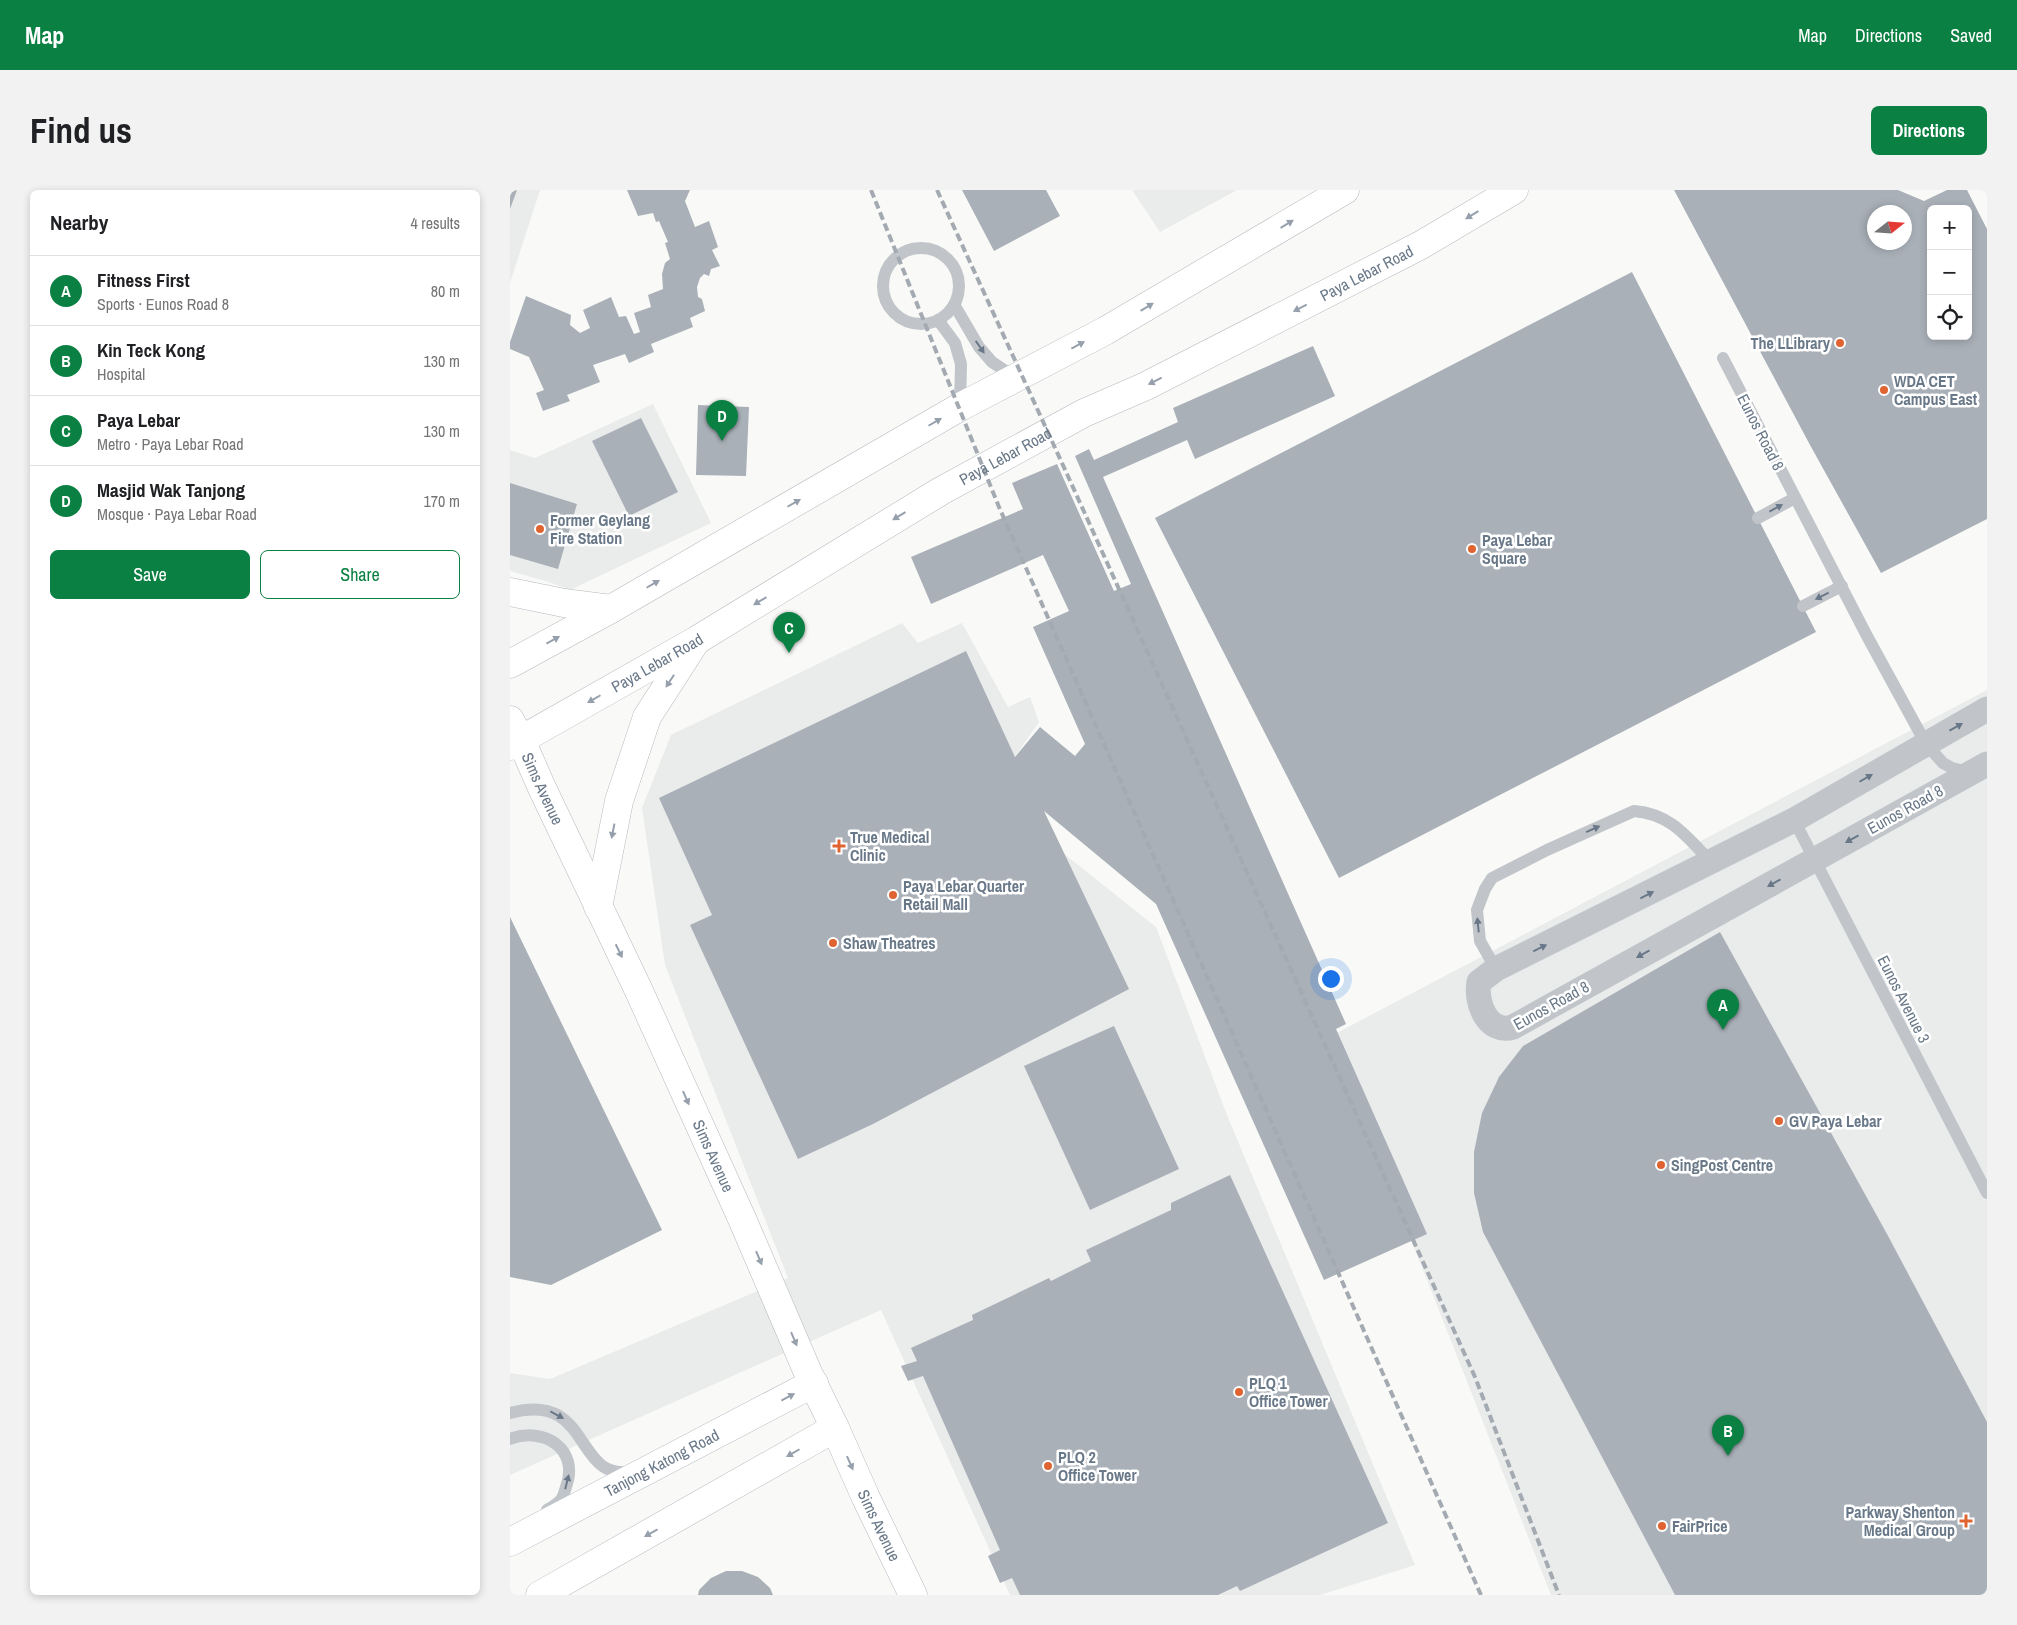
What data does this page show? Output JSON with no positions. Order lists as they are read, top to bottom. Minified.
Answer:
{"streets":{"main road":["Paya Lebar Road","Sims Avenue","Tanjong Katong Road"],"street":["Eunos Road 8"],"lane":["Eunos Avenue 3"]},"crossings":[["Paya Lebar Road","Sims Avenue"],["Eunos Road 8","Eunos Avenue 3"],["Sims Avenue","Tanjong Katong Road"]],"one_way":["Sims Avenue"],"places":{"other":["The LLibrary","WDA CET Campus East","Former Geylang Fire Station","Paya Lebar Square","Paya Lebar Quarter Retail Mall","Shaw Theatres","GV Paya Lebar","SingPost Centre","PLQ 1 Office Tower","PLQ 2 Office Tower","FairPrice"],"health":["True Medical Clinic","Parkway Shenton Medical Group"]},"north":"right","page":{"header":"Map","nav":["Map","Directions","Saved"],"buttons":["Directions",["Save","Share"]],"title":"Find us","heading":["Nearby","4 results"],"map_buttons":["+","−"],"list":[{"mark":"A","name":"Fitness First","note":"Sports · Eunos Road 8","value":"80 m"},{"mark":"B","name":"Kin Teck Kong","note":"Hospital","value":"130 m"},{"mark":"C","name":"Paya Lebar","note":"Metro · Paya Lebar Road","value":"130 m"},{"mark":"D","name":"Masjid Wak Tanjong","note":"Mosque · Paya Lebar Road","value":"170 m"}],"pins":["D","C","A","B"]}}
